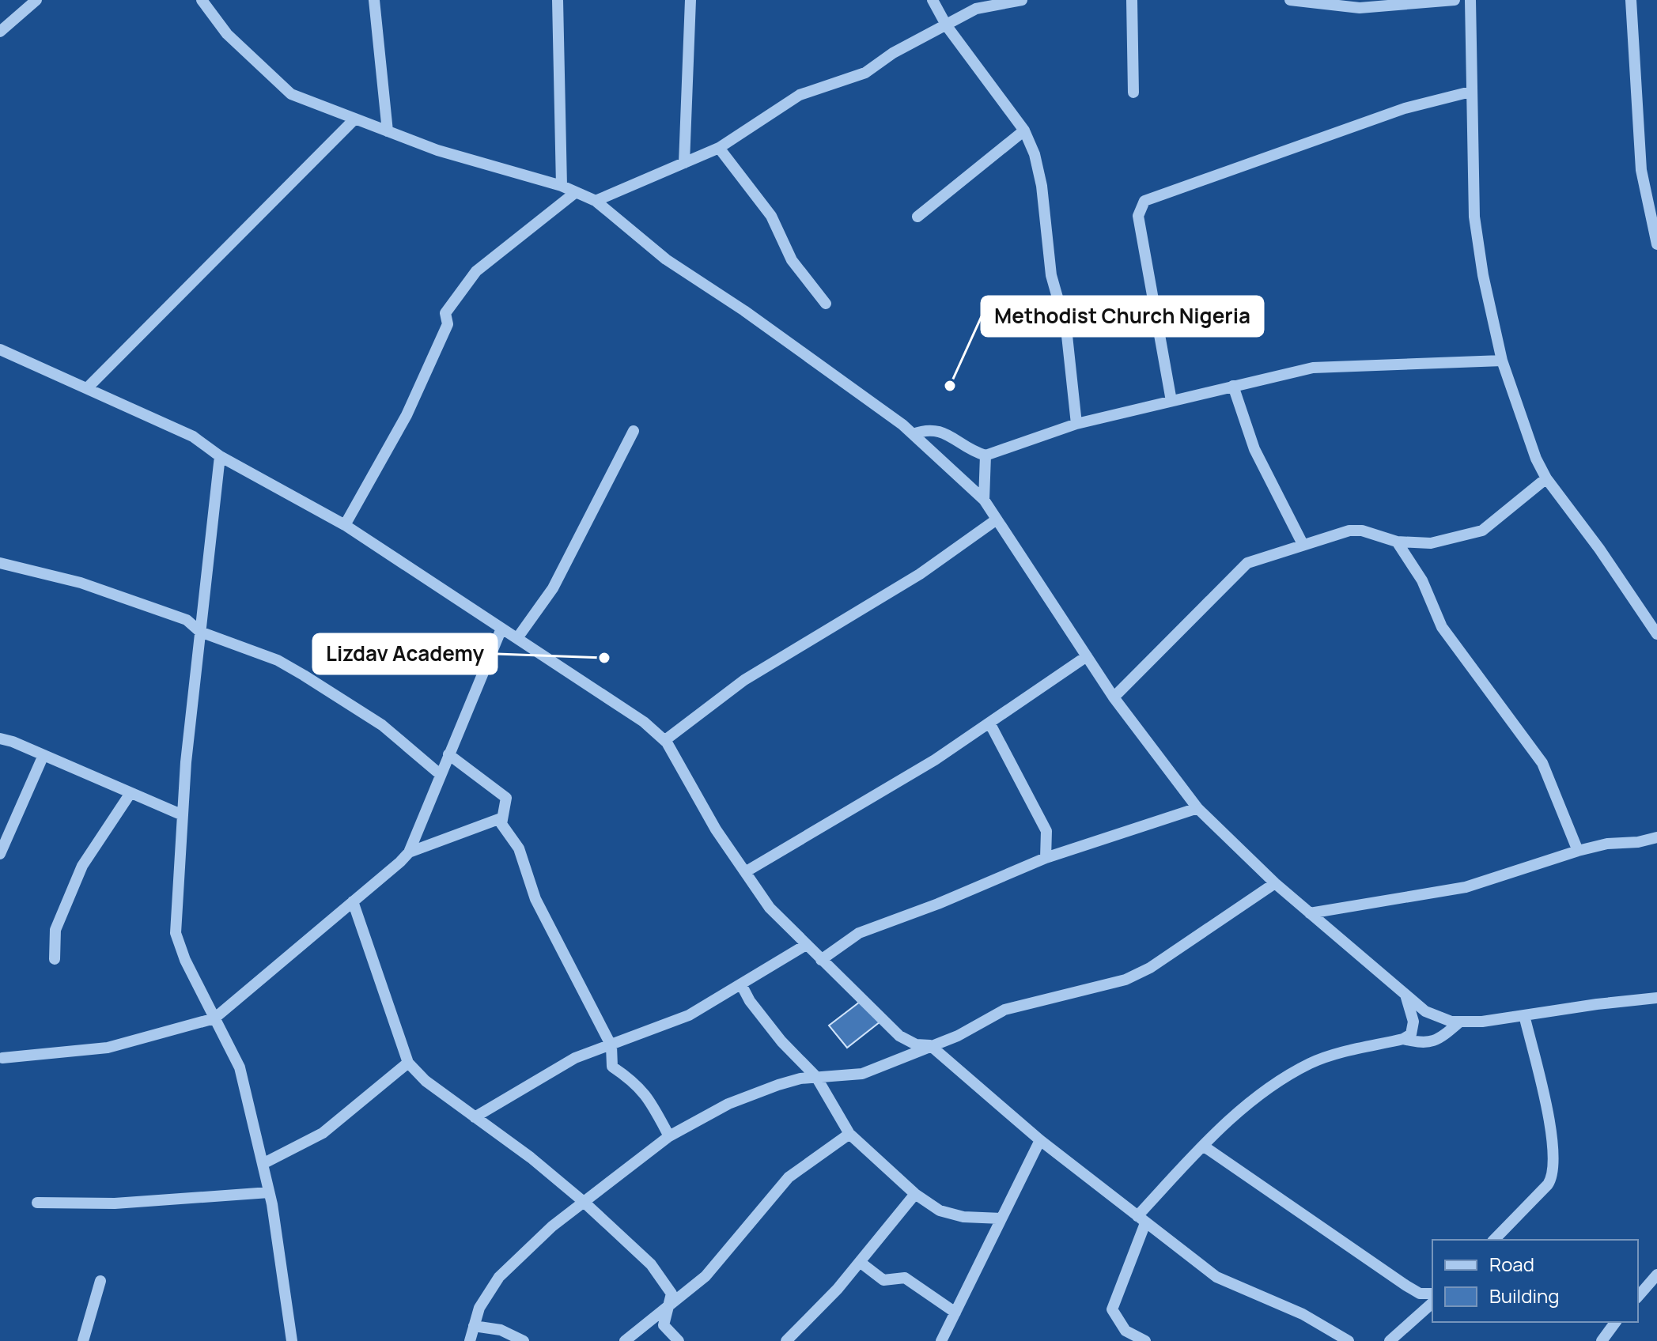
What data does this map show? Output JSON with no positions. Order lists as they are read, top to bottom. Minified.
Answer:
{"places":["Methodist Church Nigeria","Lizdav Academy"],"legend":["Road","Building"]}
